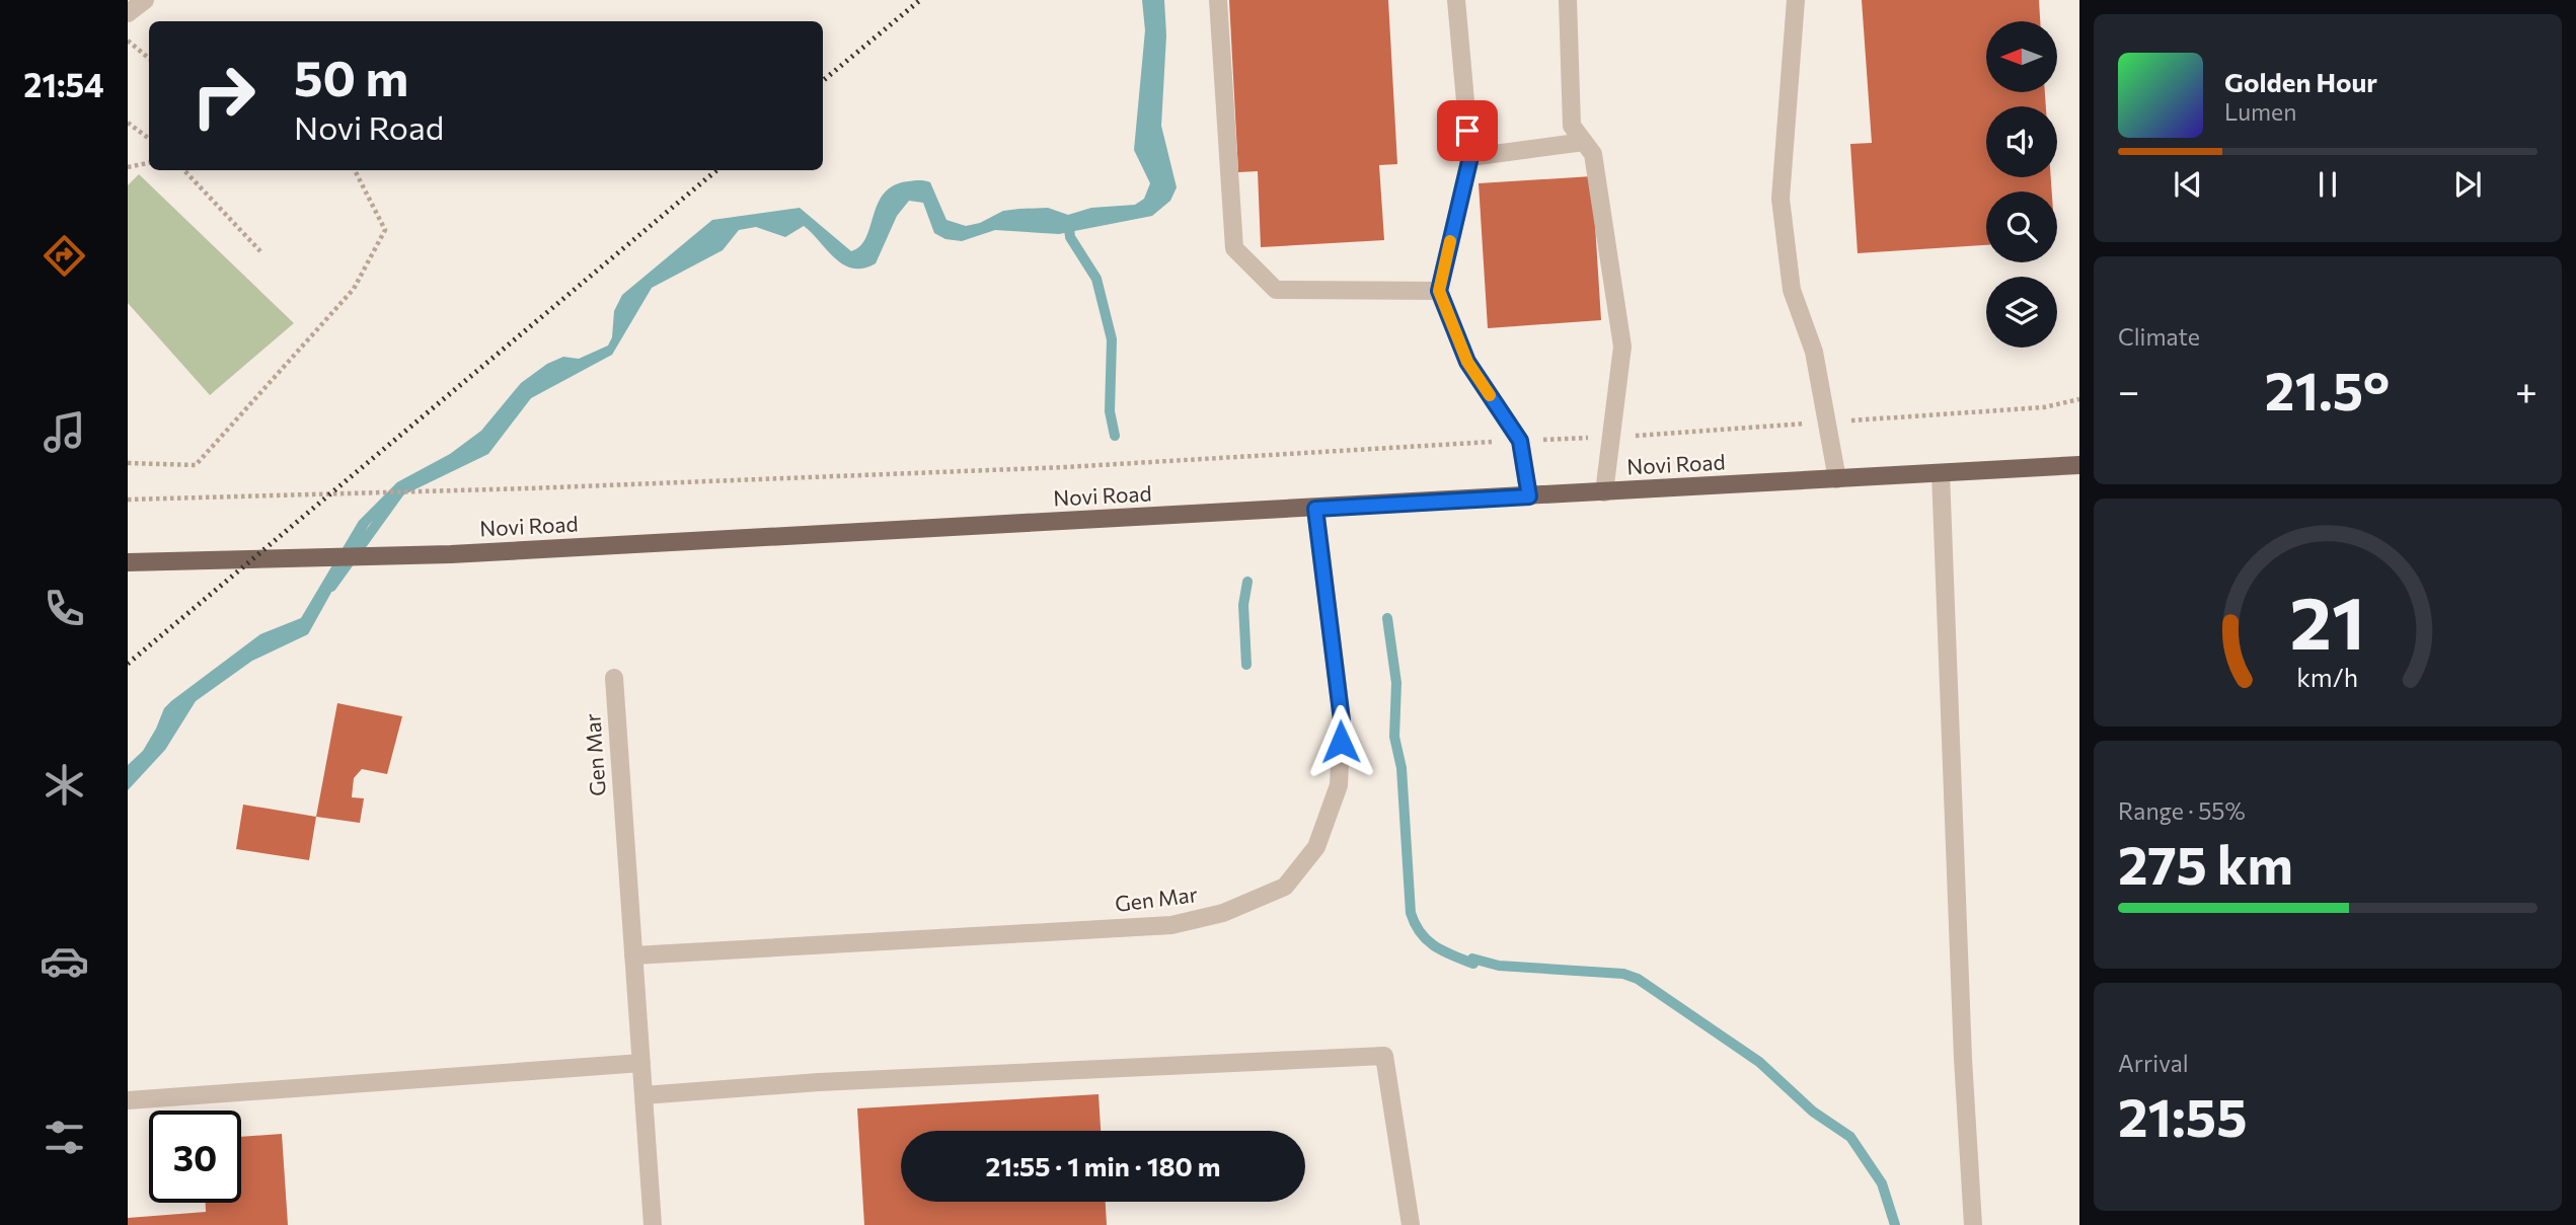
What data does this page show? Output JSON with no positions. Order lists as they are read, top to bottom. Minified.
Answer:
{"streets":{"main road":["Novi Road"],"street":["Gen Mar"]},"crossings":[["Novi Road","Gen Mar"]],"north":"left","page":{"tabs":"21:54","turn":["50 m","Novi Road"],"song":["Golden Hour","Lumen"],"tile":["Climate",["Range · 55%","275 km"],["Arrival","21:55"]],"heat":["−","21.5°","+"],"limit":"30","trip":"21:55 · 1 min · 180 m","gauge":["21","km/h"]}}
